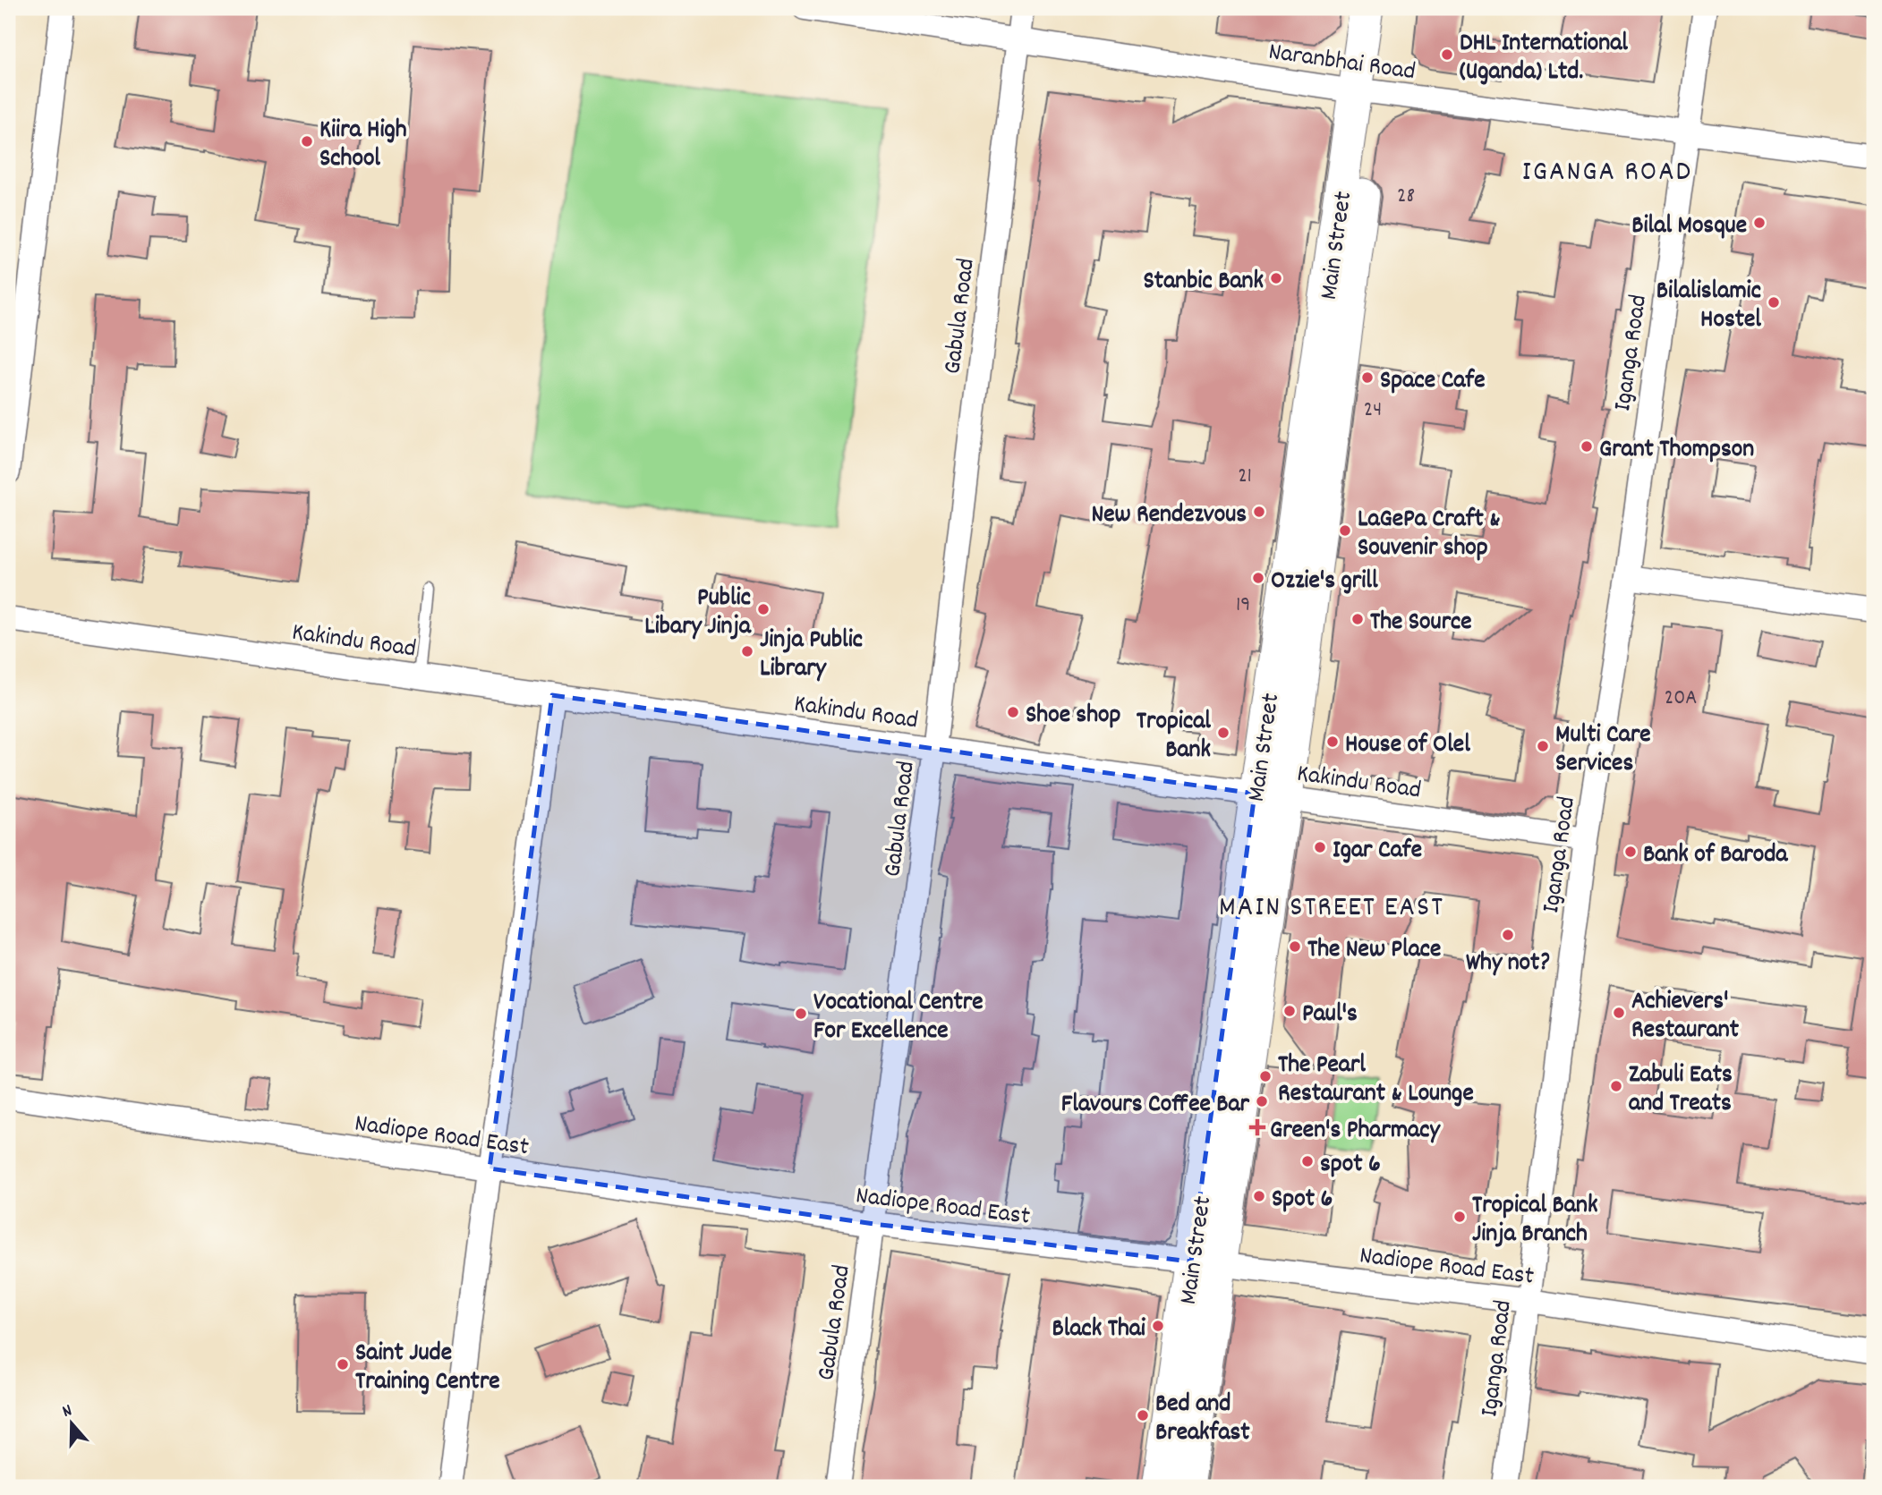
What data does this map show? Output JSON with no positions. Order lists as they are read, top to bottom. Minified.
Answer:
{"streets":{"street":["Naranbhai Road","Main Street","Gabula Road","Iganga Road","Kakindu Road","Nadiope Road East"]},"crossings":[["Naranbhai Road","Main Street"],["Naranbhai Road","Gabula Road"],["Naranbhai Road","Iganga Road"],["Main Street","Kakindu Road"],["Main Street","Nadiope Road East"],["Gabula Road","Kakindu Road"],["Gabula Road","Nadiope Road East"],["Iganga Road","Kakindu Road"],["Iganga Road","Nadiope Road East"]],"districts":["IGANGA ROAD","MAIN STREET EAST"],"places":{"other":["DHL International (Uganda) Ltd.","Kiira High School","Bilal Mosque","Stanbic Bank","Bilalislamic Hostel","Space Cafe","Grant Thompson","New Rendezvous","LaGePa Craft & Souvenir shop","Ozzie's grill","Public Libary Jinja","The Source","Jinja Public Library","Shoe shop","Tropical Bank","House of Olel","Multi Care Services","Igar Cafe","Bank of Baroda","Why not?","The New Place","Paul's","Achievers' Restaurant","Vocational Centre For Excellence","The Pearl Restaurant & Lounge","Zabuli Eats and Treats","Flavours Coffee Bar","spot 6","Spot 6","Tropical Bank Jinja Branch","Black Thai","Saint Jude Training Centre","Bed and Breakfast"],"health":["Green's Pharmacy"]},"house_numbers":["28","24","21","19","20A"],"north":"top"}
